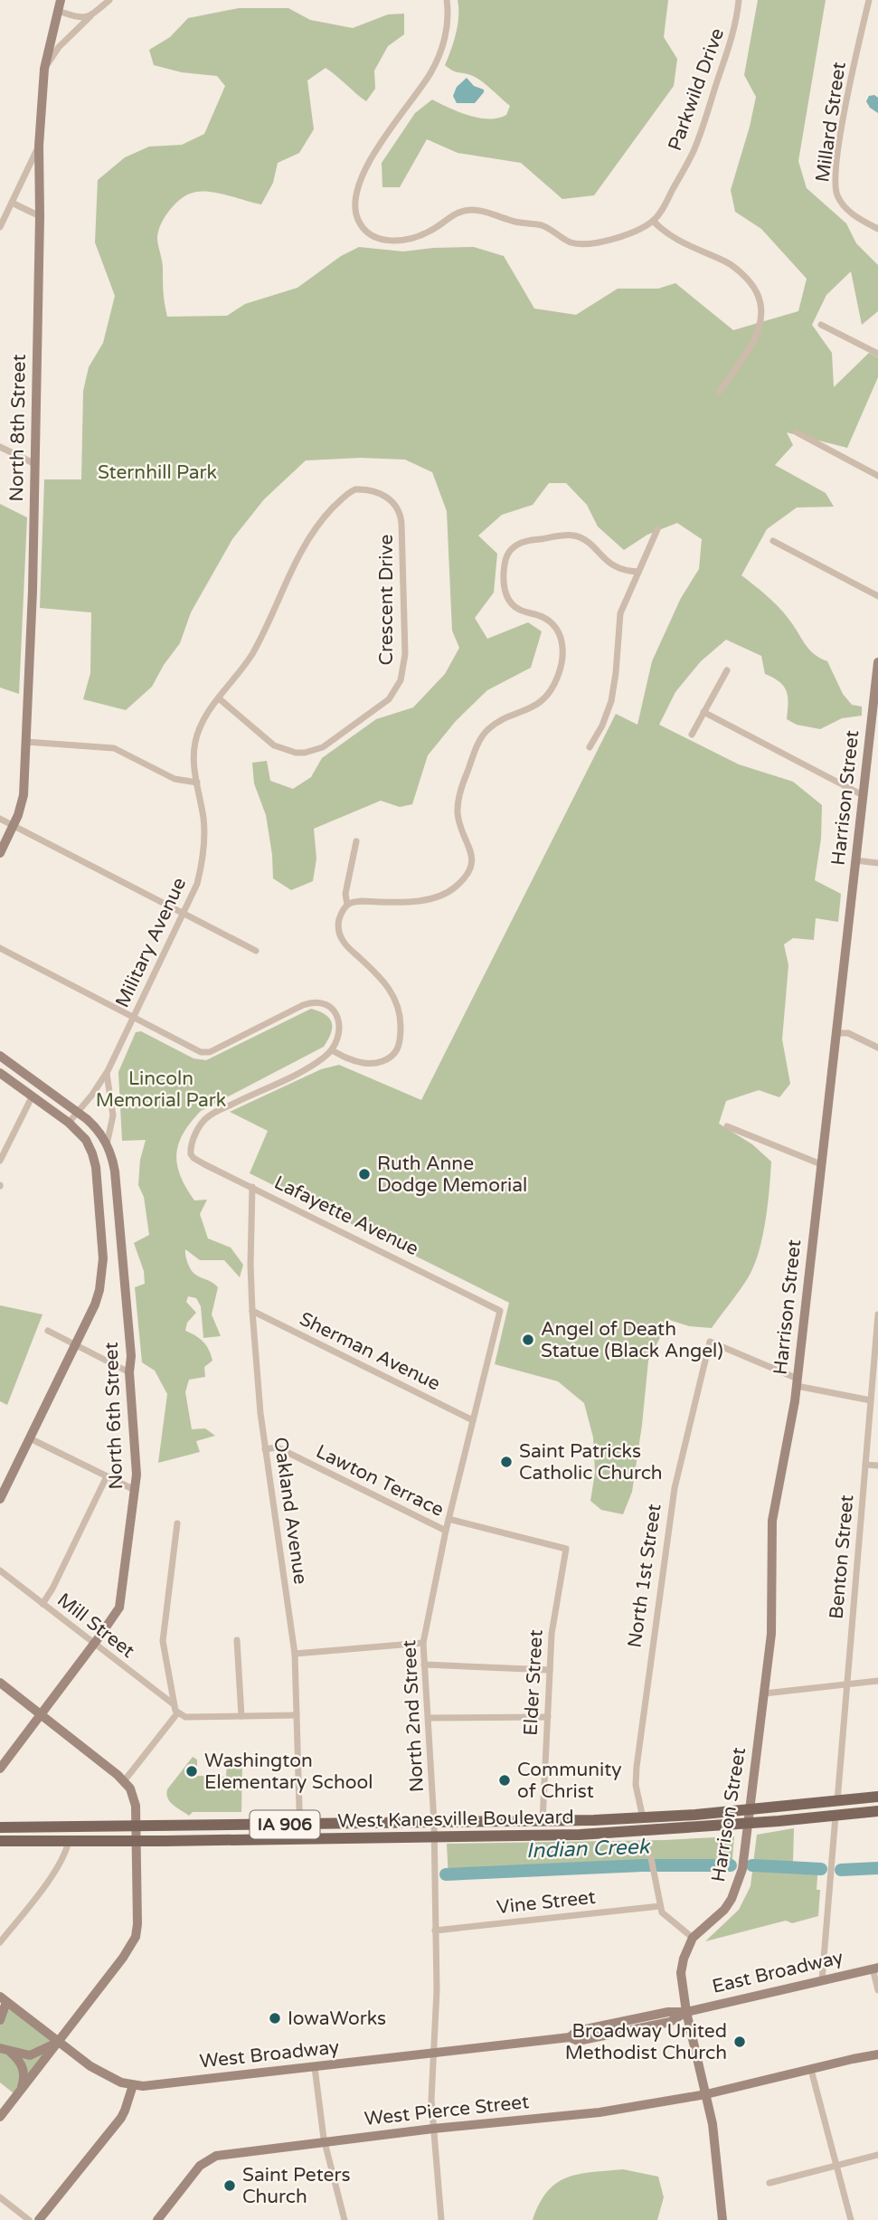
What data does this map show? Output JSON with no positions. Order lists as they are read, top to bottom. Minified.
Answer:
{"streets":{"main road":["West Kanesville Boulevard","IA 906"],"street":["Parkwild Drive","Millard Street","North 8th Street","Crescent Drive","Harrison Street","Military Avenue","Lafayette Avenue","Sherman Avenue","North 6th Street","Lawton Terrace","Oakland Avenue","Benton Street","North 1st Street","Mill Street","Elder Street","North 2nd Street","Vine Street","East Broadway","West Broadway","West Pierce Street"]},"crossings":[["Crescent Drive","Military Avenue"],["Harrison Street","North 1st Street"],["Harrison Street","West Kanesville Boulevard"],["Harrison Street","IA 906"],["Military Avenue","North 6th Street"],["Lafayette Avenue","Oakland Avenue"],["Lafayette Avenue","North 2nd Street"],["Sherman Avenue","Oakland Avenue"],["Sherman Avenue","North 2nd Street"],["North 6th Street","Mill Street"],["Lawton Terrace","Oakland Avenue"],["Lawton Terrace","Elder Street"],["Lawton Terrace","North 2nd Street"],["Oakland Avenue","West Kanesville Boulevard"],["Benton Street","IA 906"],["North 1st Street","West Kanesville Boulevard"],["North 1st Street","IA 906"],["Elder Street","West Kanesville Boulevard"],["North 2nd Street","West Kanesville Boulevard"],["North 2nd Street","Vine Street"],["North 2nd Street","West Broadway"],["North 2nd Street","West Pierce Street"],["West Kanesville Boulevard","IA 906"],["East Broadway","West Broadway"]],"water":["Indian Creek"],"parks":["Sternhill Park","Lincoln Memorial Park"],"places":["Ruth Anne Dodge Memorial","Angel of Death Statue (Black Angel)","Saint Patricks Catholic Church","Washington Elementary School","Community of Christ","IowaWorks","Broadway United Methodist Church","Saint Peters Church"]}
